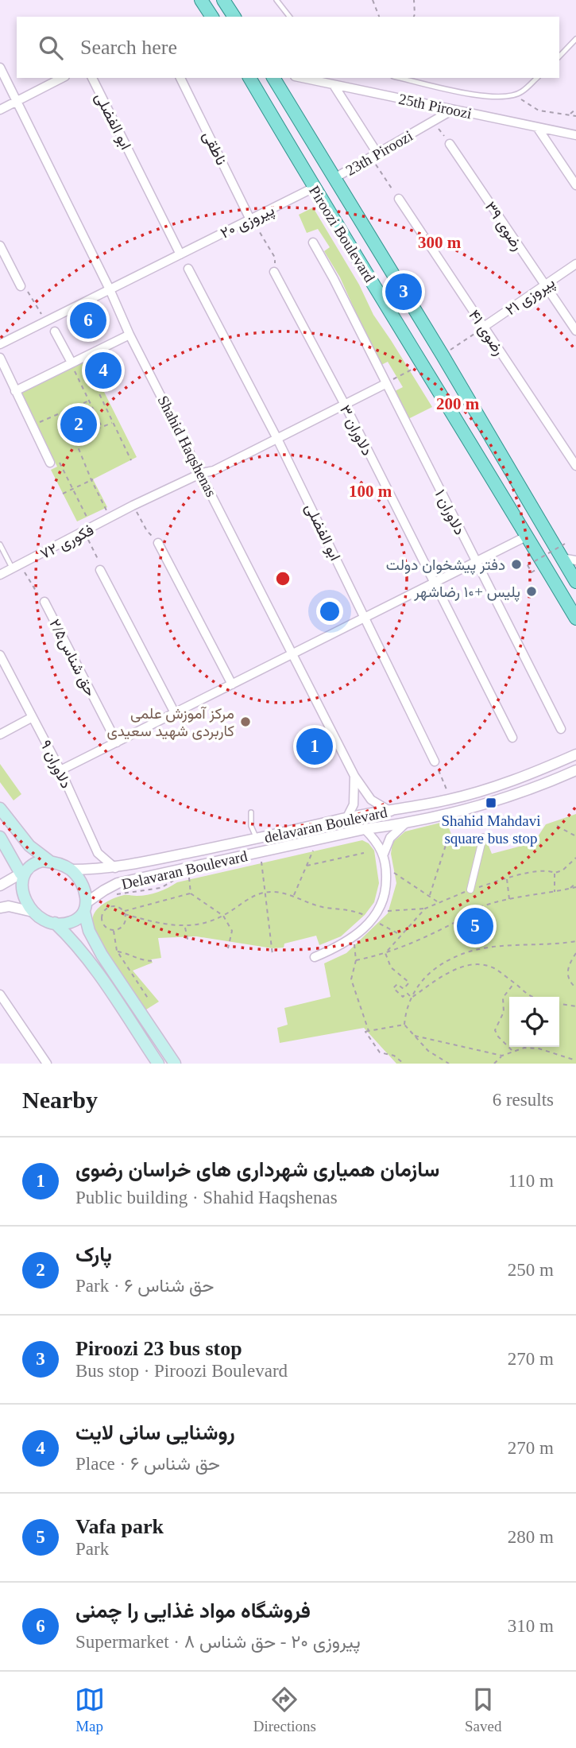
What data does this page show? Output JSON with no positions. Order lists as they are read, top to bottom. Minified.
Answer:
{"streets":{"main road":["Piroozi Boulevard"],"street":["25th Piroozi","ابو الفضلی","ناطقی","23th Piroozi","پیروزی ۲۰","رضوی ۳۹","پیروزی ۲۱","رضوی ۴۱","دلاوران ۳","Shahid Haqshenas","دلاوران ۱","فکوری ۷۲","حق شناس۲/۵","دلاوران ۹","delavaran Boulevard","Delavaran Boulevard"]},"crossings":[["25th Piroozi","23th Piroozi"],["ابو الفضلی","پیروزی ۲۰"],["ابو الفضلی","فکوری ۷۲"],["ناطقی","پیروزی ۲۰"],["23th Piroozi","Piroozi Boulevard"],["پیروزی ۲۰","Piroozi Boulevard"],["پیروزی ۲۰","Shahid Haqshenas"],["رضوی ۳۹","پیروزی ۲۱"],["پیروزی ۲۱","رضوی ۴۱"],["دلاوران ۳","فکوری ۷۲"],["Shahid Haqshenas","فکوری ۷۲"],["Shahid Haqshenas","delavaran Boulevard"],["دلاوران ۱","فکوری ۷۲"],["دلاوران ۹","delavaran Boulevard"],["delavaran Boulevard","Delavaran Boulevard"]],"places":{"other":["دفتر پیشخوان دولت","پلیس +۱۰ رضاشهر","مرکز آموزش علمی کاربردی شهید سعیدی"],"transit":["Shahid Mahdavi square bus stop"]},"page":{"search":"Search here","pins":["3","6","4","2","1","5"],"heading":["Nearby","6 results"],"list":[{"mark":"1","name":"سازمان همیاری شهرداری های خراسان رضوی","note":"Public building · Shahid Haqshenas","value":"110 m"},{"mark":"2","name":"پارک","note":"Park · حق شناس ۶","value":"250 m"},{"mark":"3","name":"Piroozi 23 bus stop","note":"Bus stop · Piroozi Boulevard","value":"270 m"},{"mark":"4","name":"روشنایی سانی لایت","note":"Place · حق شناس ۶","value":"270 m"},{"mark":"5","name":"Vafa park","note":"Park","value":"280 m"},{"mark":"6","name":"فروشگاه مواد غذایی را چمنی","note":"Supermarket · پیروزی ۲۰ - حق شناس ۸","value":"310 m"}],"nav":["Map","Directions","Saved"]},"rings":["300 m","200 m","100 m"]}
